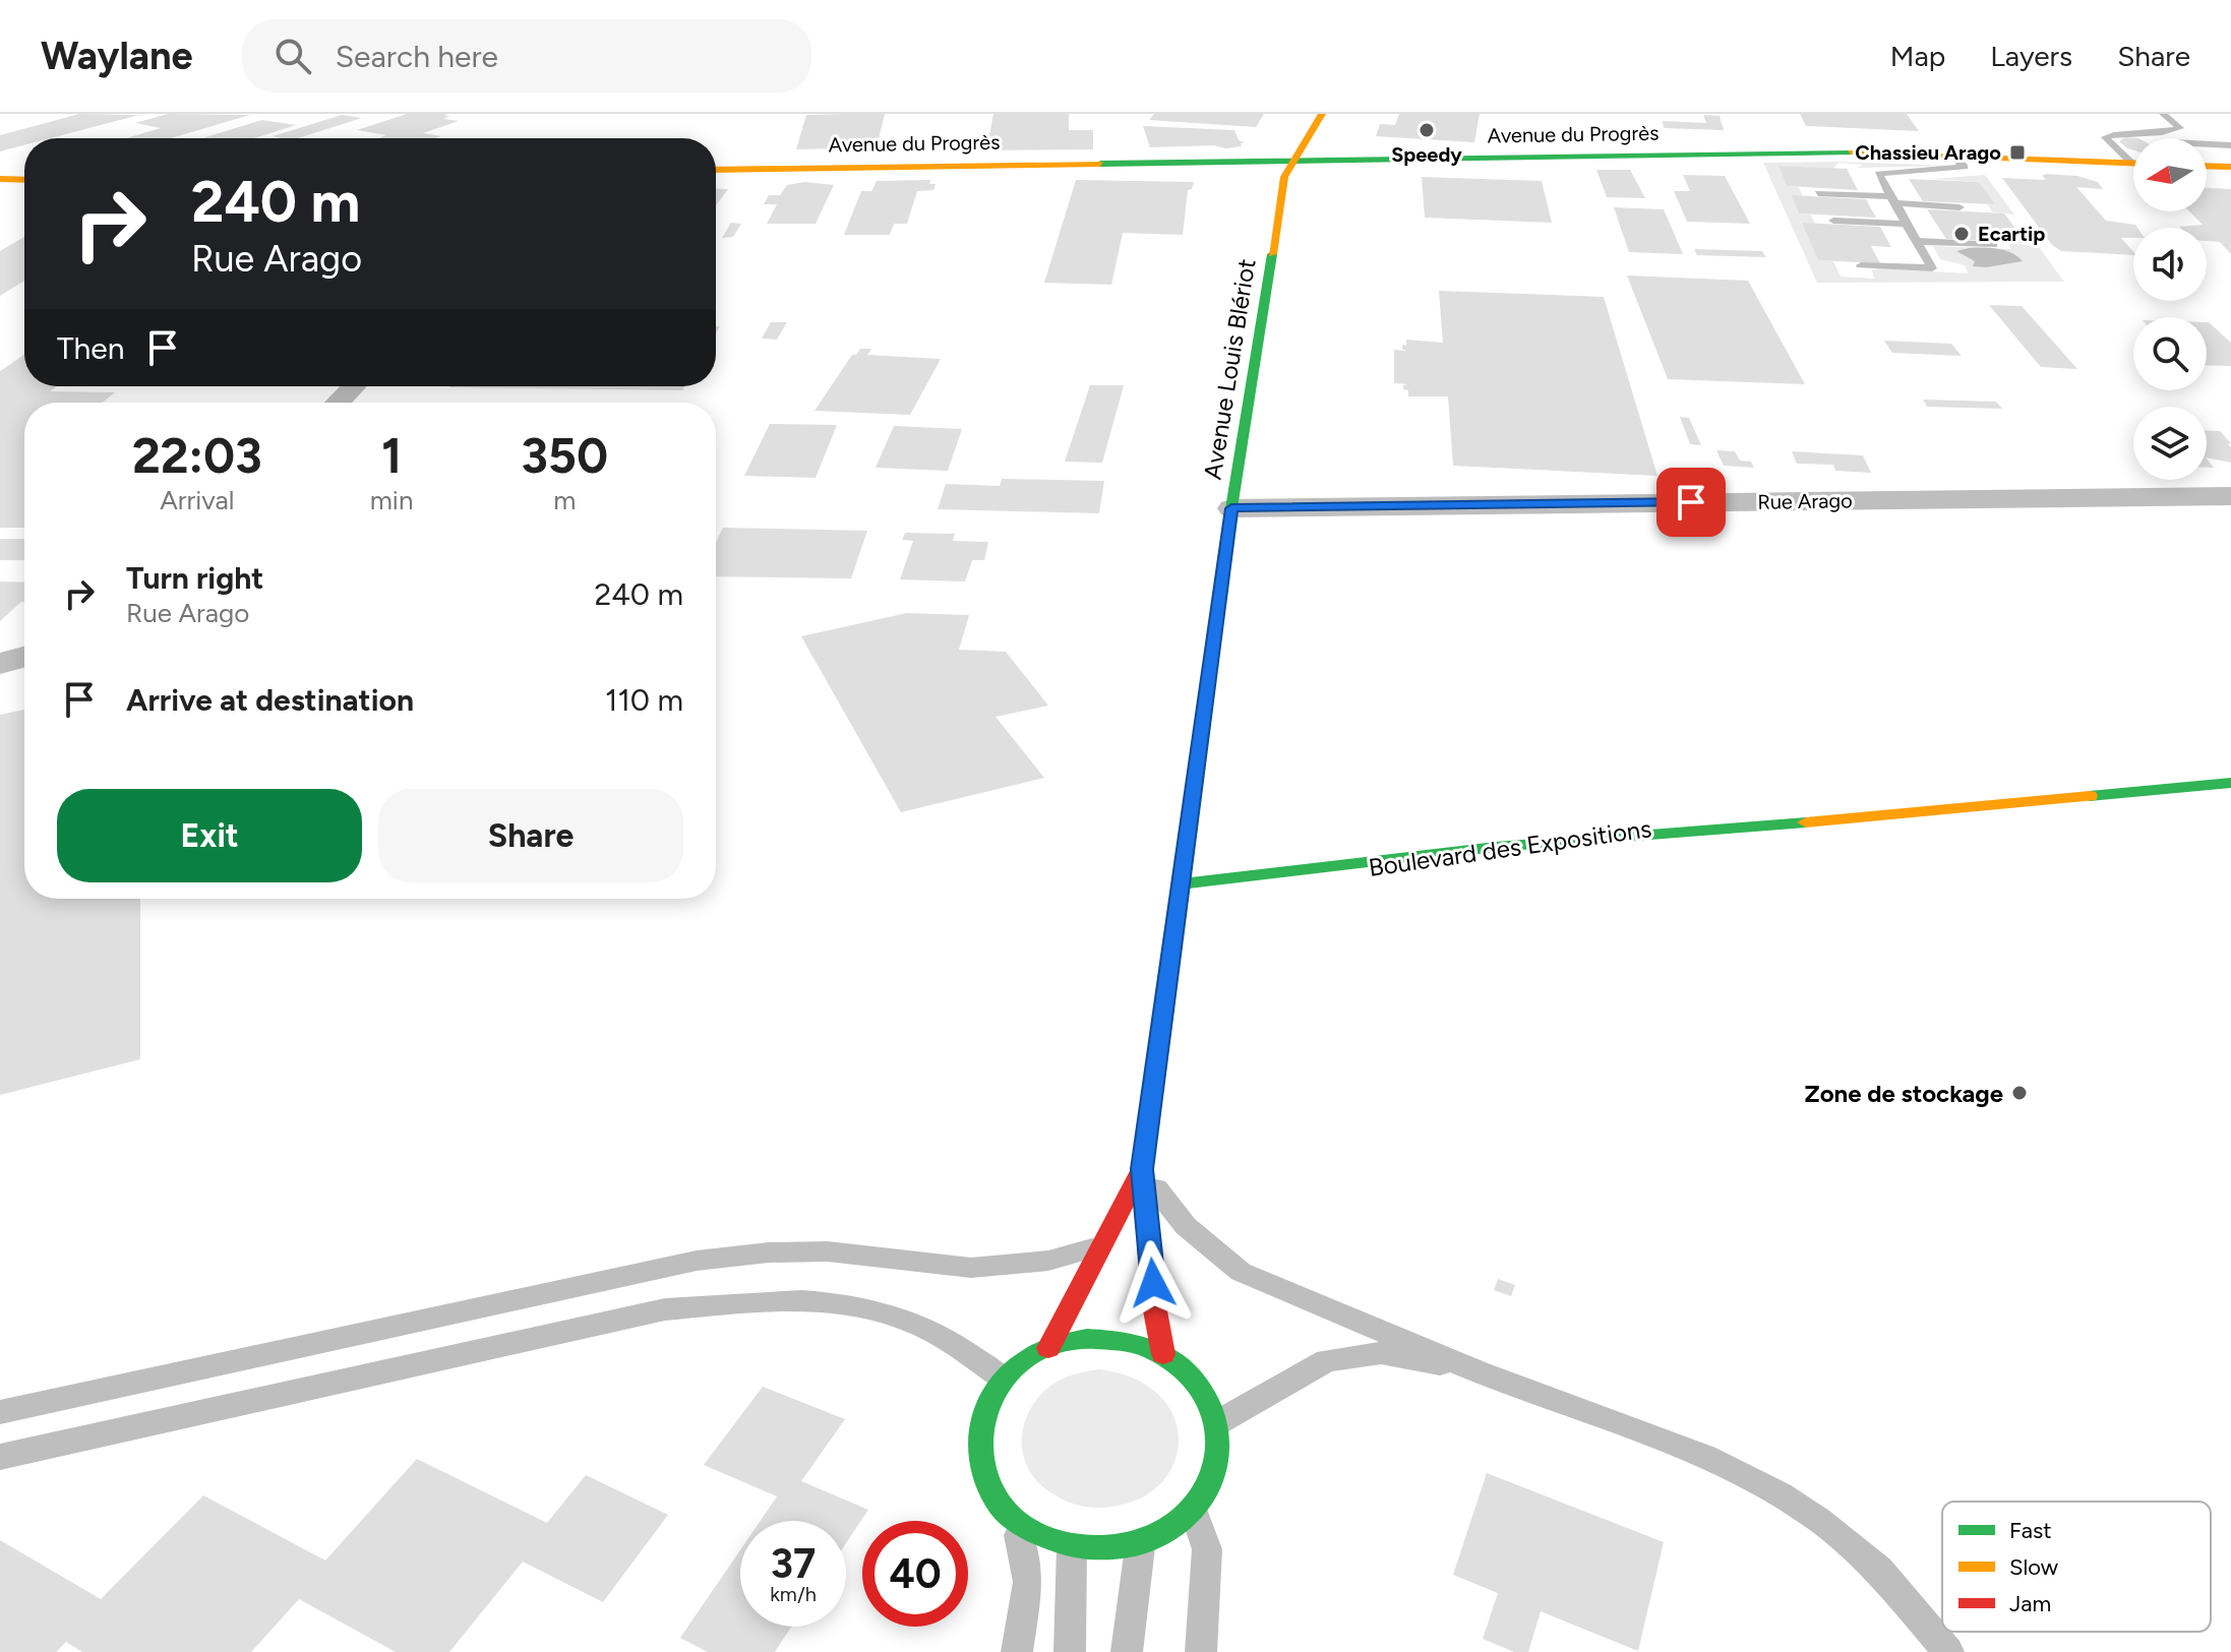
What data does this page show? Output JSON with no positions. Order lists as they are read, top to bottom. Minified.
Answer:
{"streets":{"street":["Avenue du Progrès","Avenue Louis Blériot","Rue Arago","Boulevard des Expositions"]},"crossings":[["Avenue du Progrès","Avenue Louis Blériot"],["Avenue Louis Blériot","Rue Arago"],["Avenue Louis Blériot","Boulevard des Expositions"]],"places":{"other":["Speedy","Ecartip","Zone de stockage"],"transit":["Chassieu Arago"]},"legend":["Fast","Slow","Jam"],"north":"left","page":{"header":"Waylane","search":"Search here","nav":["Map","Layers","Share"],"turn":["240 m","Rue Arago"],"then":"Then","eta":["22:03","Arrival","1","min","350","m"],"list":[{"name":"Turn right","note":"Rue Arago","value":"240 m"},{"name":"Arrive at destination","value":"110 m"}],"buttons":["Exit","Share"],"speed":"37 km/h","limit":"40"}}
